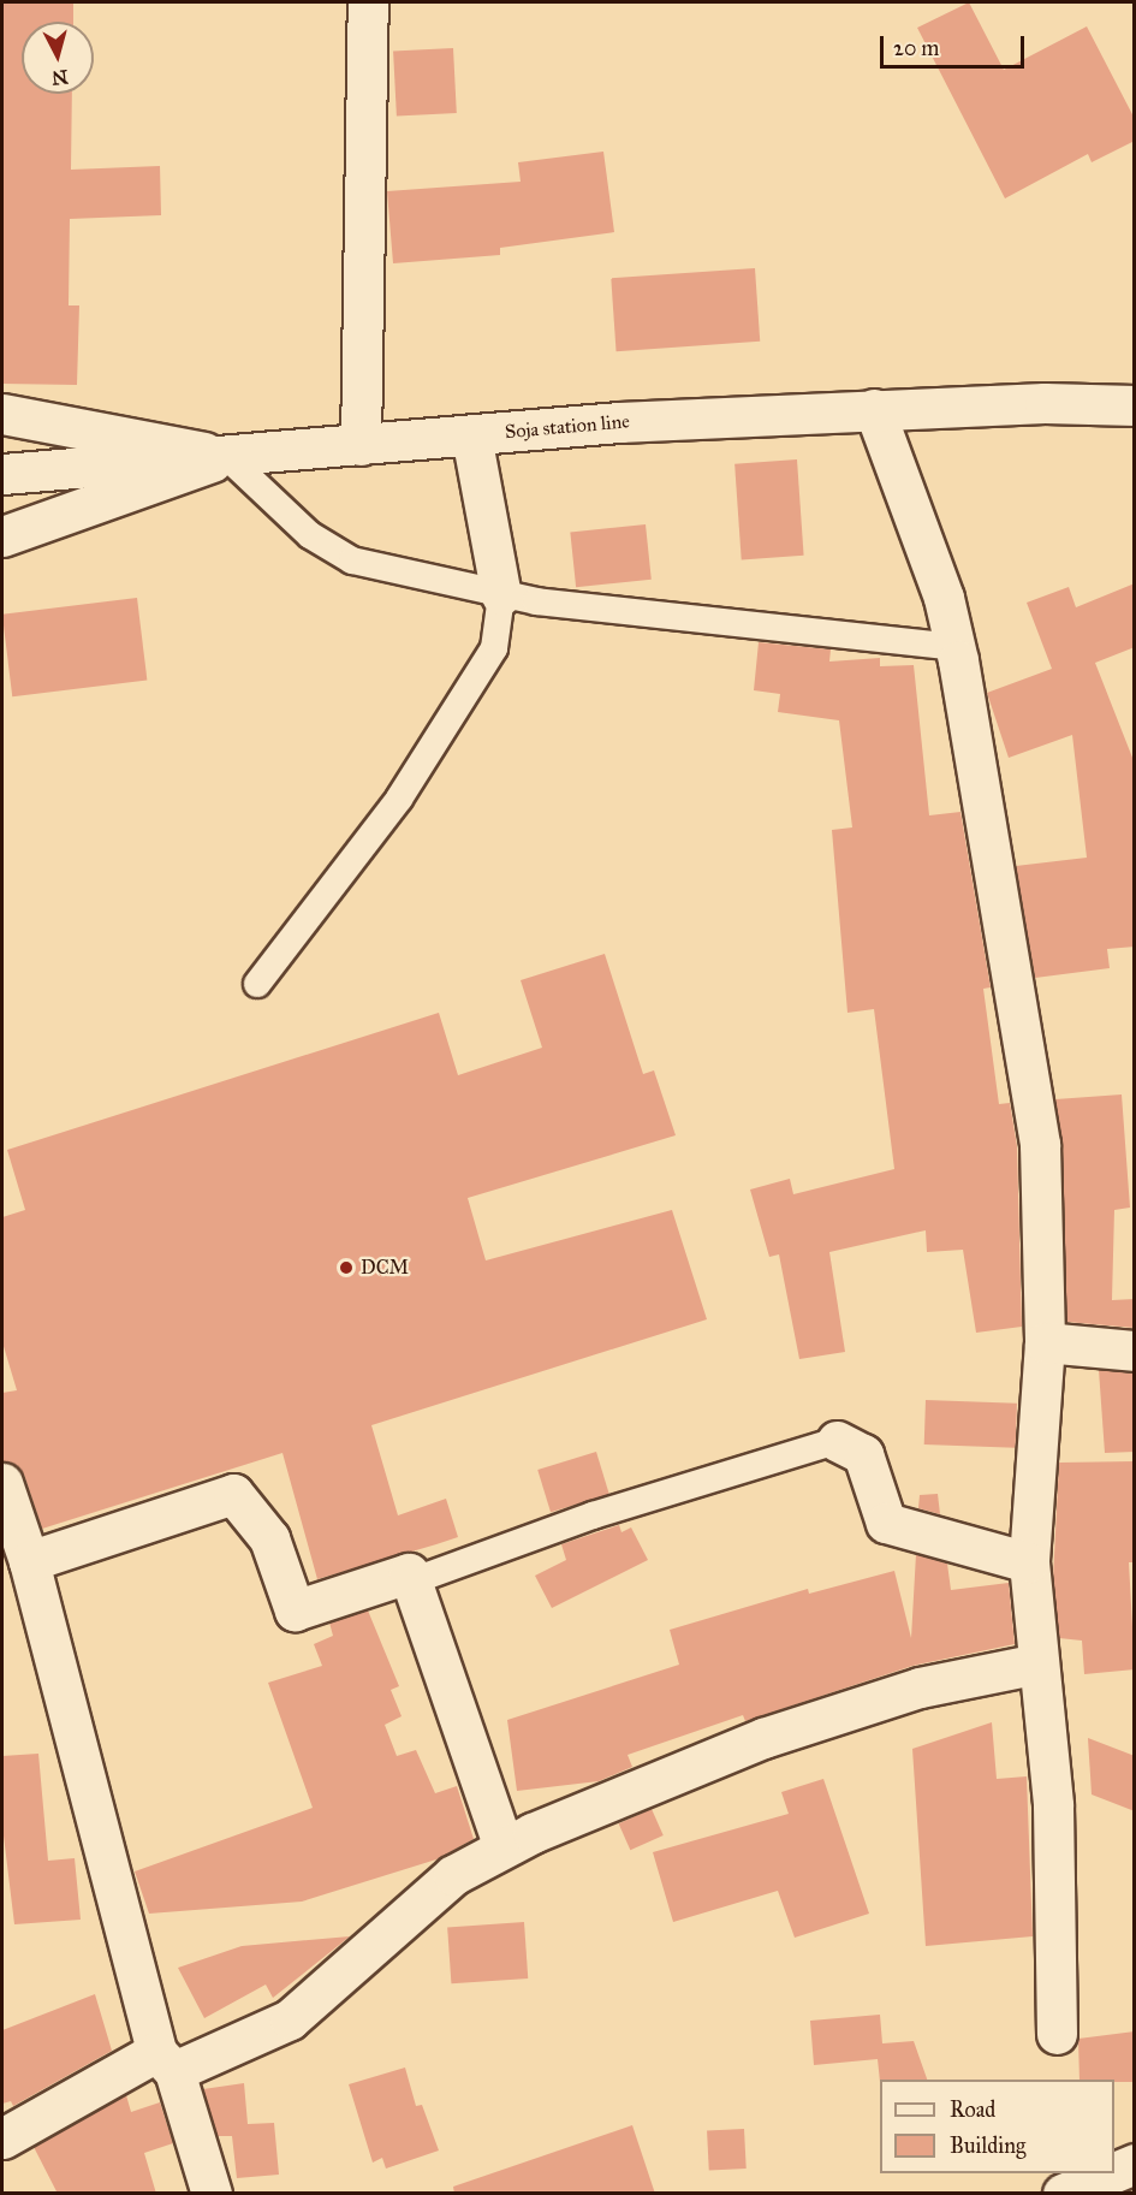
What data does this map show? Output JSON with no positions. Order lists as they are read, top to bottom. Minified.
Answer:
{"streets":{"street":["Soja station line"]},"places":["DCM"],"legend":["Road","Building"],"scale_bar":"20 m","north":"bottom"}
